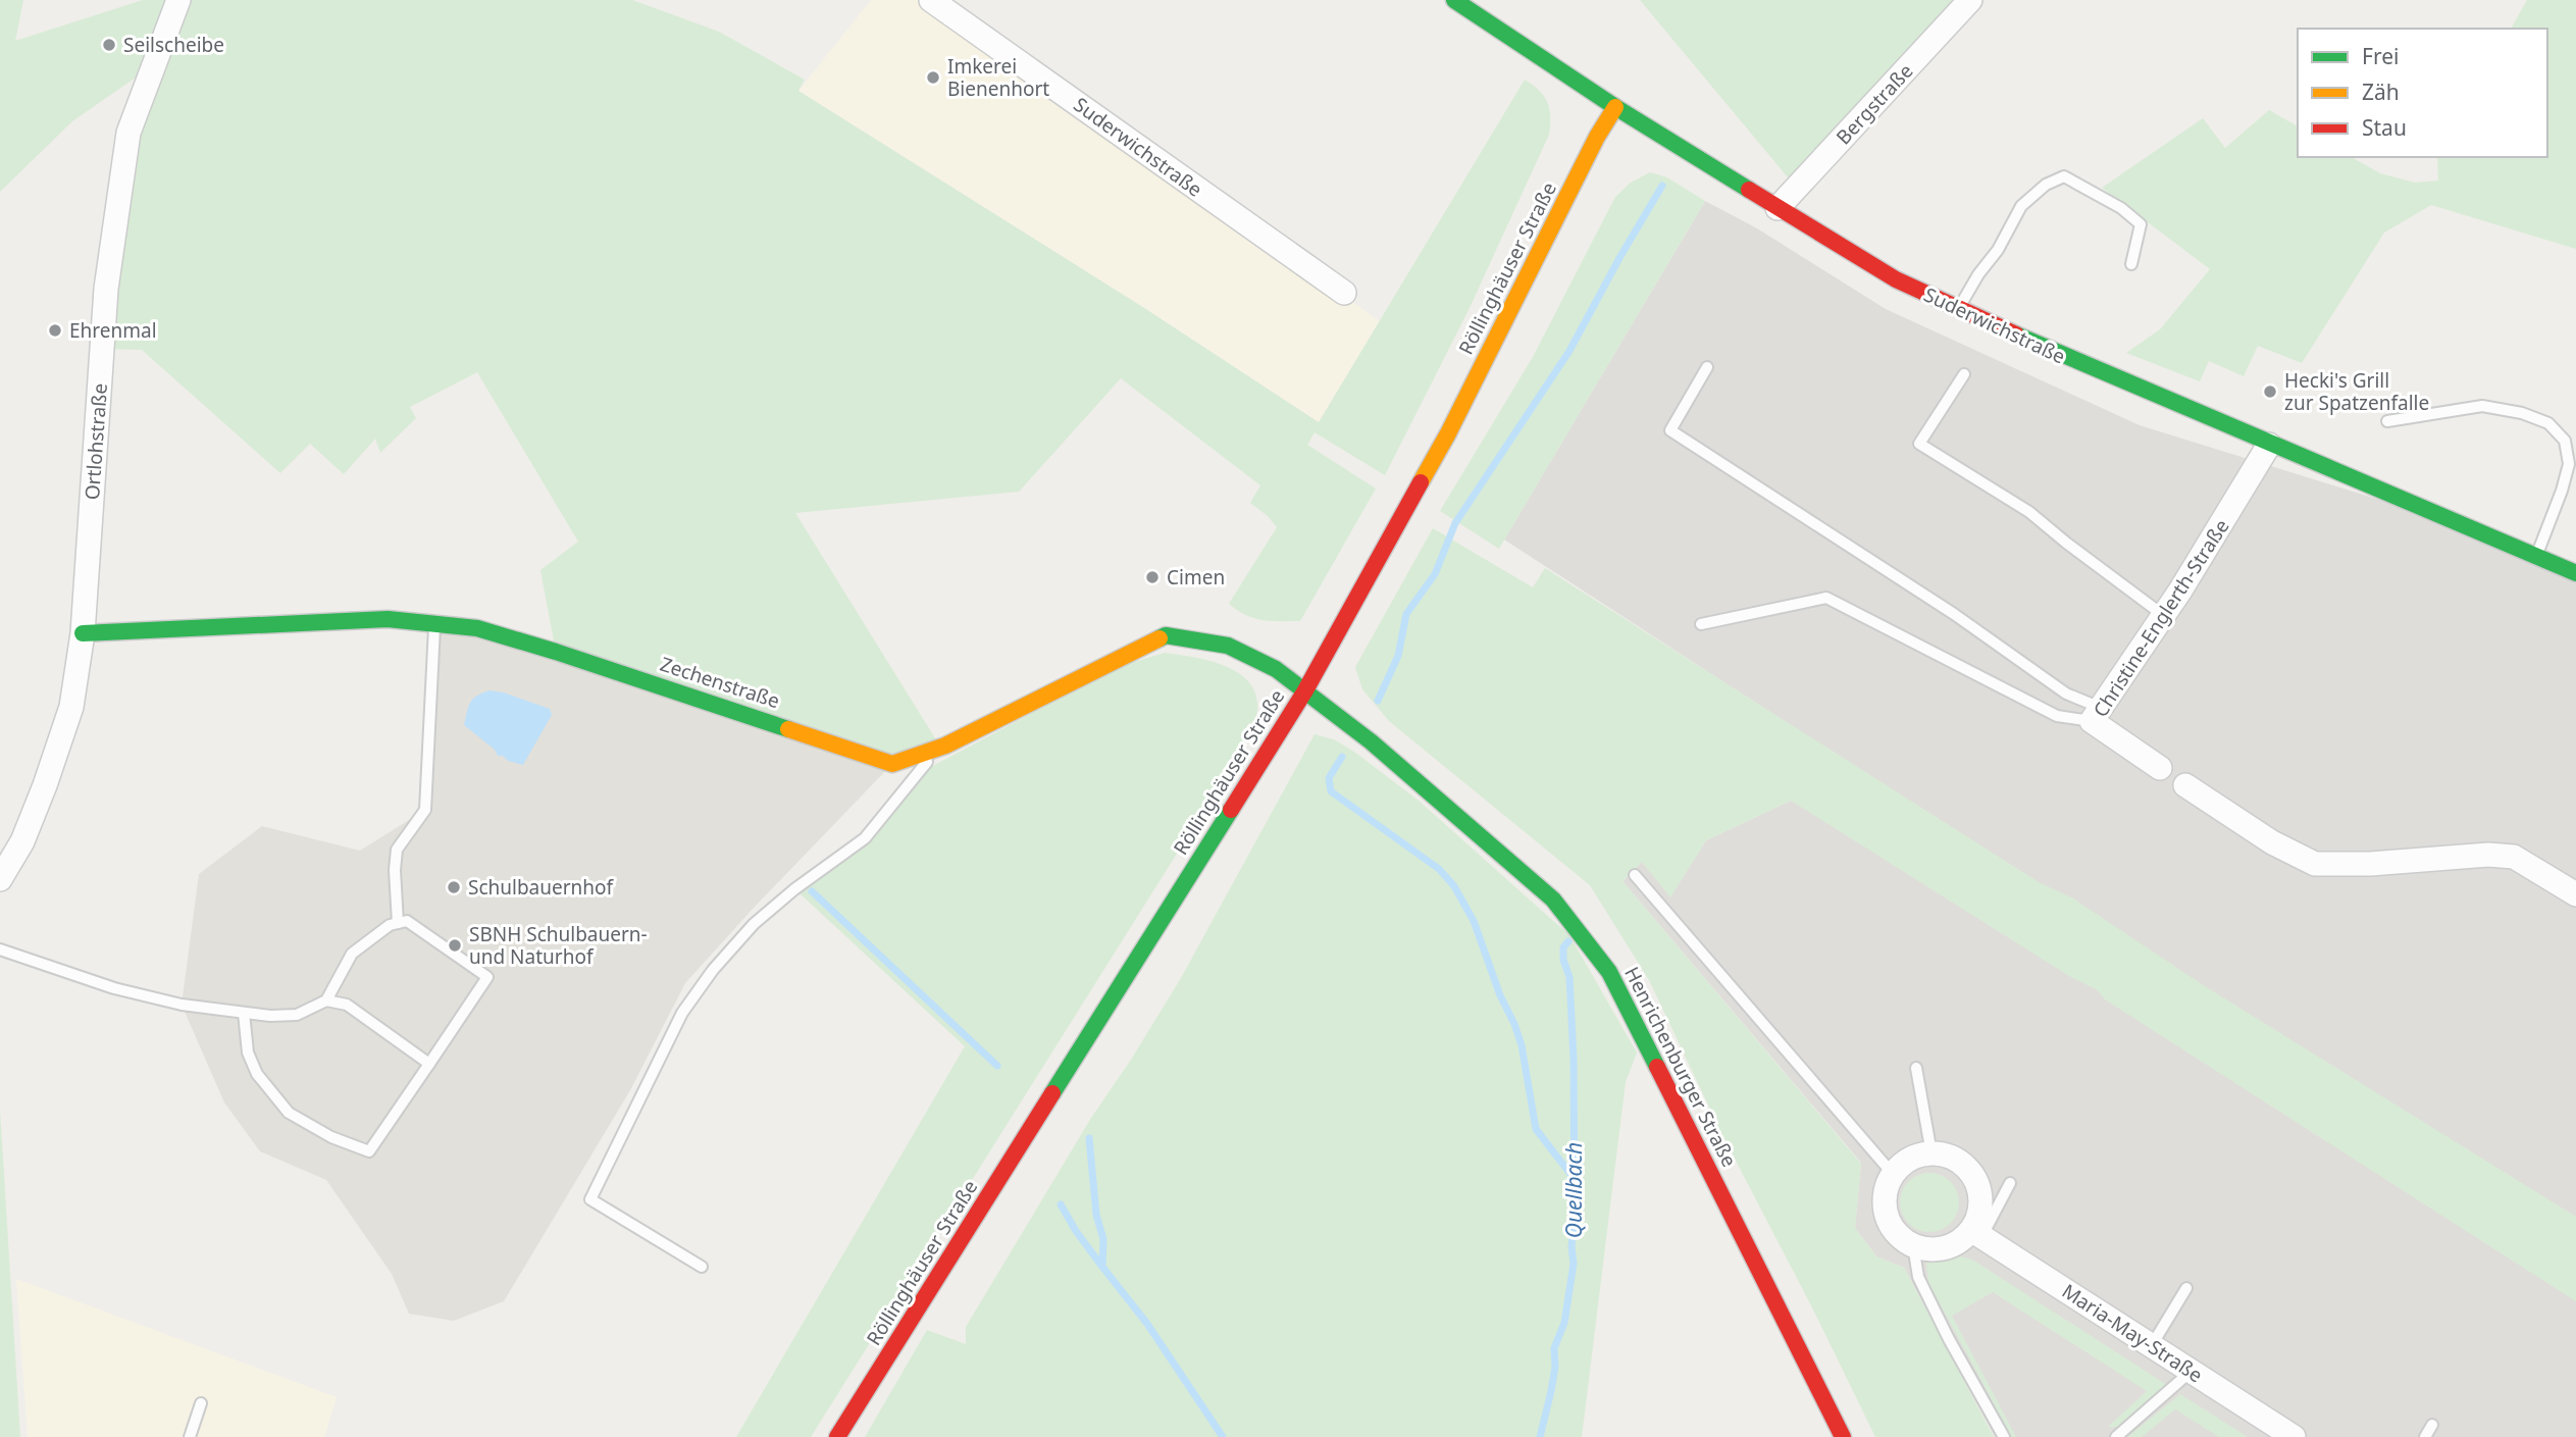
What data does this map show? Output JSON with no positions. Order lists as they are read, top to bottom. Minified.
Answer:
{"streets":{"main road":["Suderwichstraße","Röllinghäuser Straße","Zechenstraße","Henrichenburger Straße"],"street":["Bergstraße","Ortlohstraße","Christine-Englerth-Straße","Maria-May-Straße"]},"crossings":[["Bergstraße","Suderwichstraße"],["Suderwichstraße","Röllinghäuser Straße"],["Suderwichstraße","Christine-Englerth-Straße"],["Röllinghäuser Straße","Zechenstraße"],["Röllinghäuser Straße","Henrichenburger Straße"],["Ortlohstraße","Zechenstraße"],["Zechenstraße","Henrichenburger Straße"]],"water":["Quellbach"],"places":["Seilscheibe","Imkerei Bienenhort","Ehrenmal","Hecki's Grill zur Spatzenfalle","Cimen","Schulbauernhof","SBNH Schulbauern- und Naturhof"],"legend":["Frei","Zäh","Stau"]}
